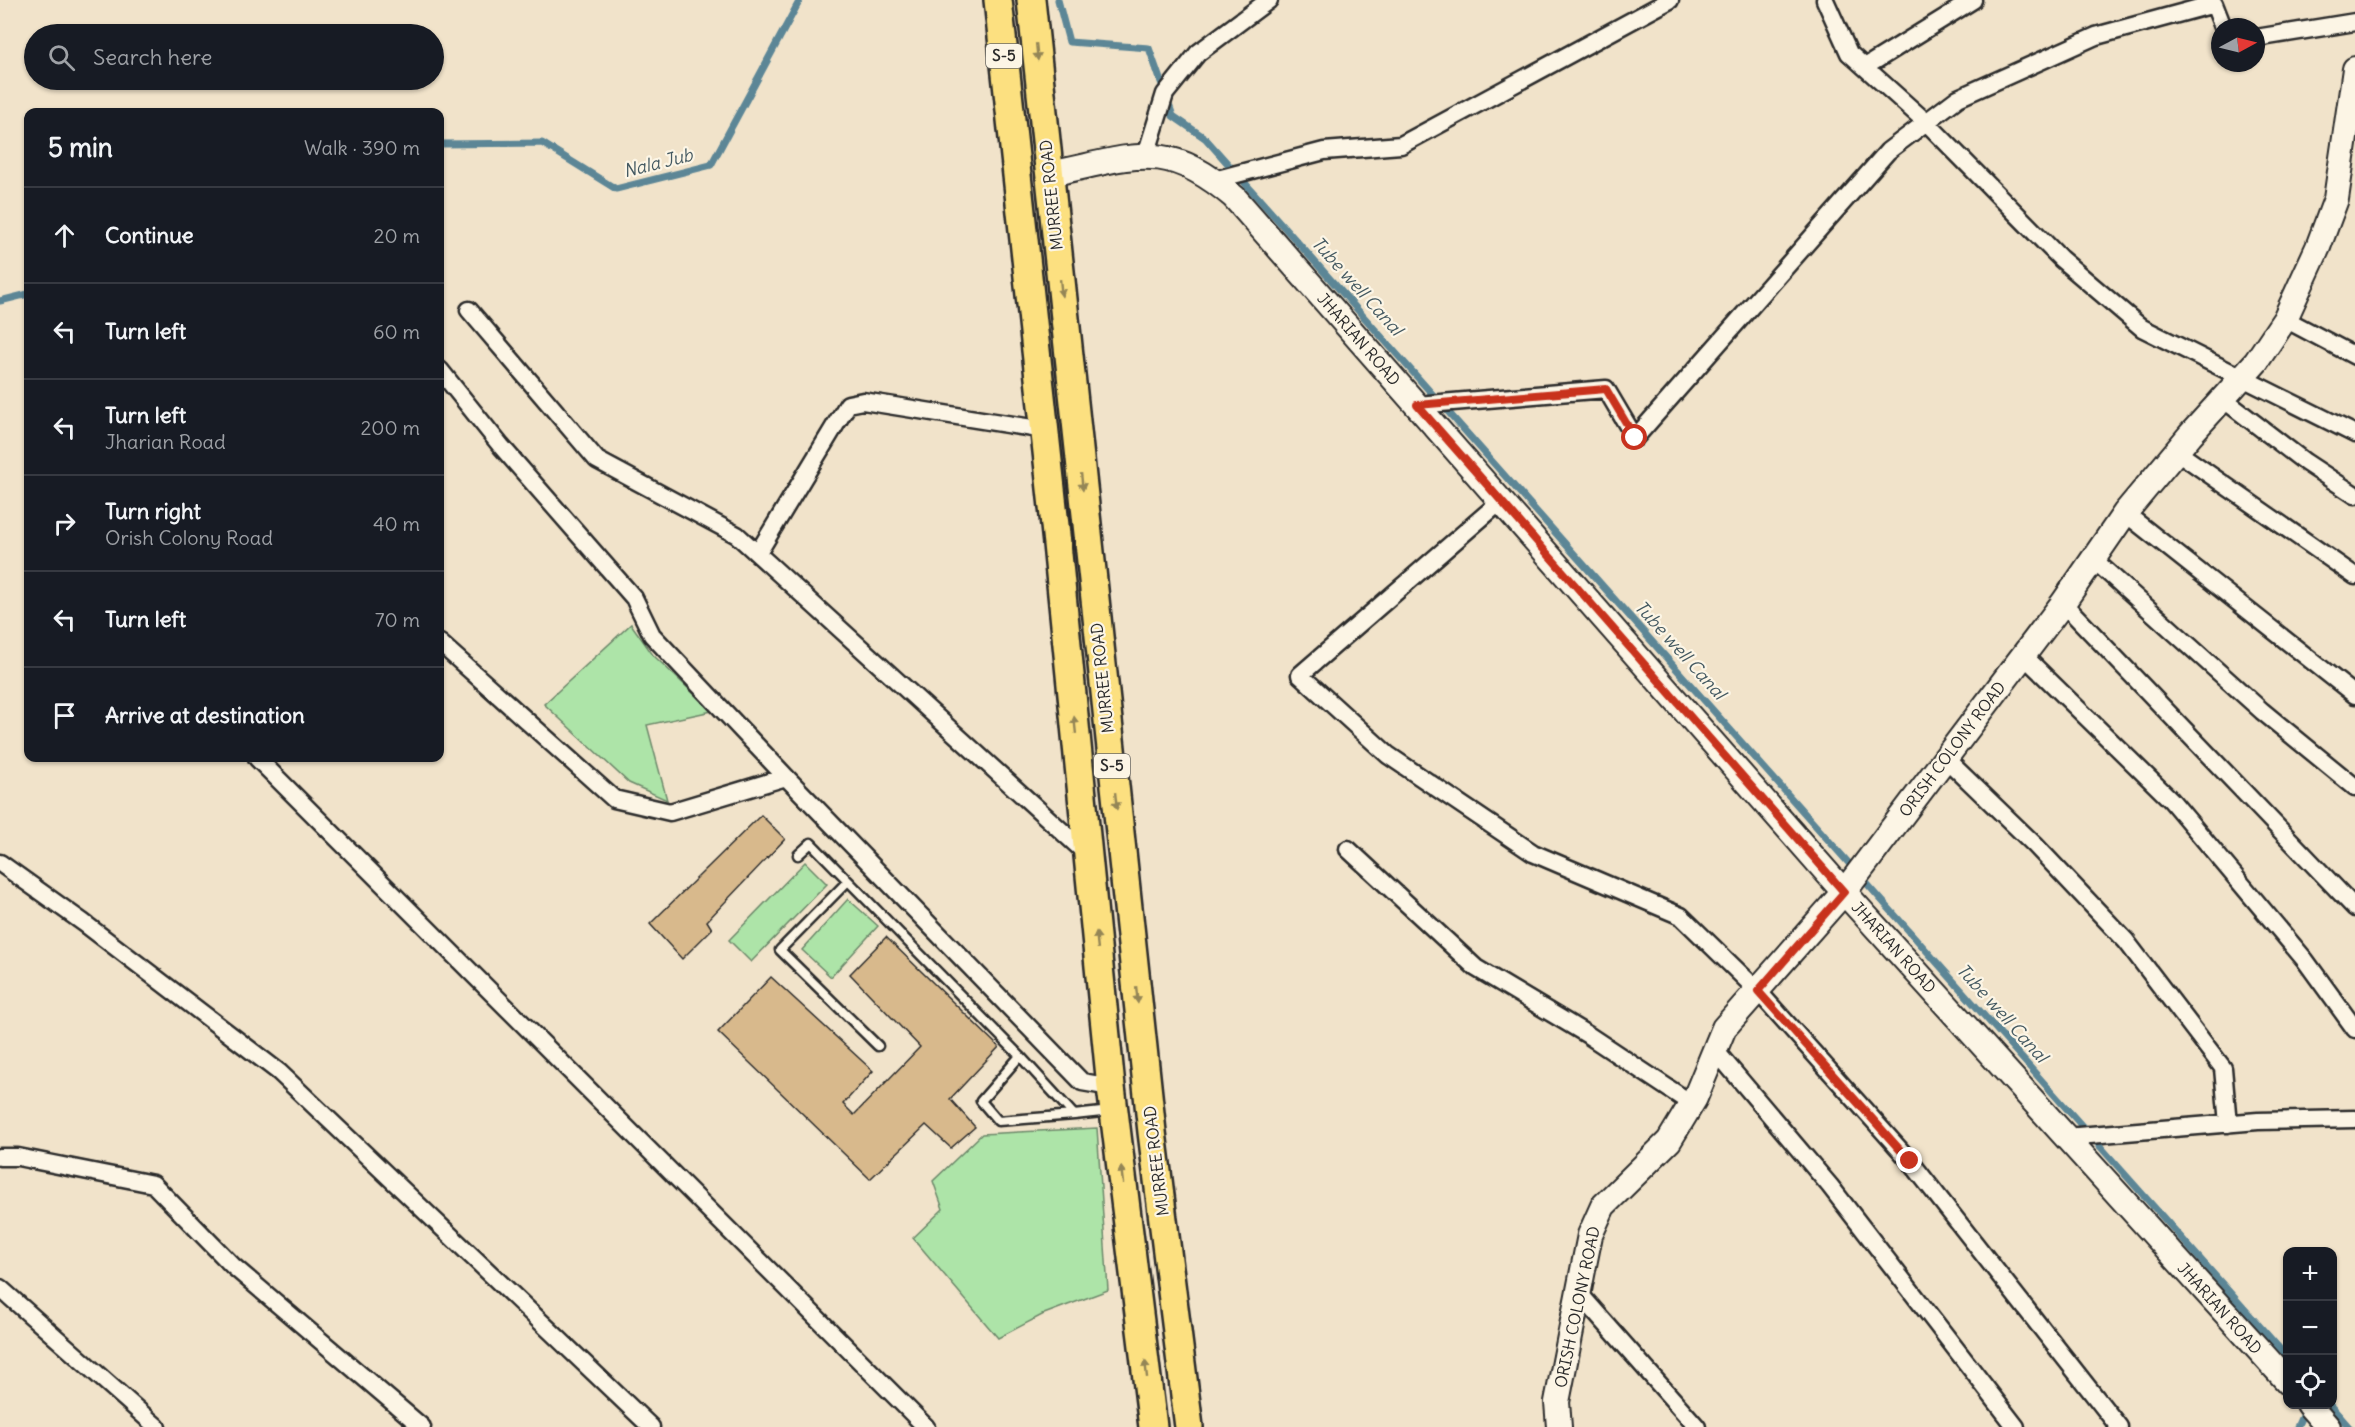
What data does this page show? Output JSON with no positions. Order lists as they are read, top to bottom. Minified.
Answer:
{"streets":{"main road":["S-5","MURREE ROAD","JHARIAN ROAD","ORISH COLONY ROAD"]},"crossings":[["MURREE ROAD","JHARIAN ROAD"],["JHARIAN ROAD","ORISH COLONY ROAD"]],"water":["Nala Jub","Tube well Canal"],"north":"right","page":{"search":"Search here","heading":["5 min","Walk · 390 m"],"list":[["Continue","20 m"],["Turn left","60 m"],["Turn left","Jharian Road","200 m"],["Turn right","Orish Colony Road","40 m"],["Turn left","70 m"],"Arrive at destination"],"map_buttons":["+","−"]}}
